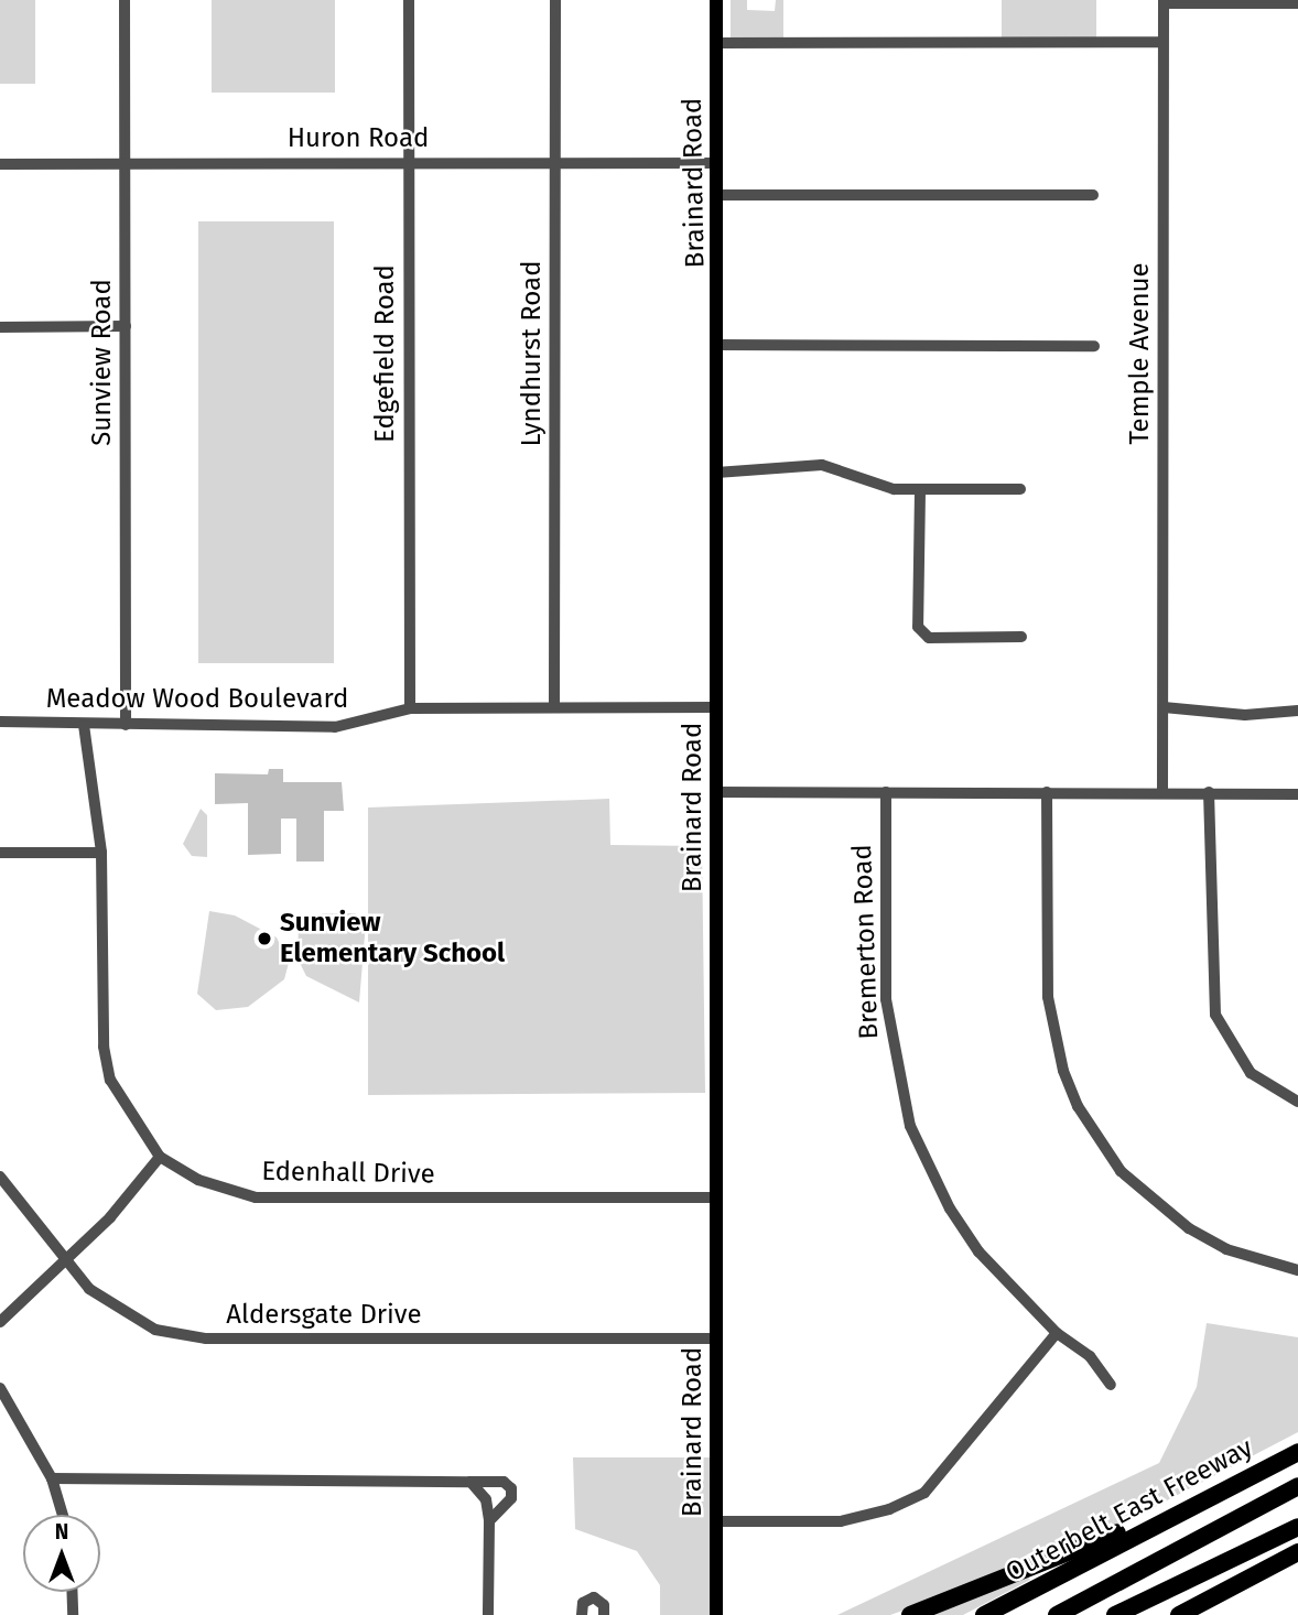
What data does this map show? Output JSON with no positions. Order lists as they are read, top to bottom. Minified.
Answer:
{"streets":{"highway":["Outerbelt East Freeway"],"main road":["Brainard Road"],"street":["Huron Road","Edgefield Road","Lyndhurst Road","Temple Avenue","Sunview Road","Meadow Wood Boulevard","Bremerton Road","Edenhall Drive","Aldersgate Drive"]},"crossings":[["Huron Road","Brainard Road"],["Huron Road","Edgefield Road"],["Huron Road","Lyndhurst Road"],["Huron Road","Sunview Road"],["Brainard Road","Meadow Wood Boulevard"],["Brainard Road","Edenhall Drive"],["Brainard Road","Aldersgate Drive"],["Edgefield Road","Meadow Wood Boulevard"],["Lyndhurst Road","Meadow Wood Boulevard"],["Sunview Road","Meadow Wood Boulevard"],["Meadow Wood Boulevard","Edenhall Drive"]],"places":["Sunview Elementary School"],"north":"top"}
